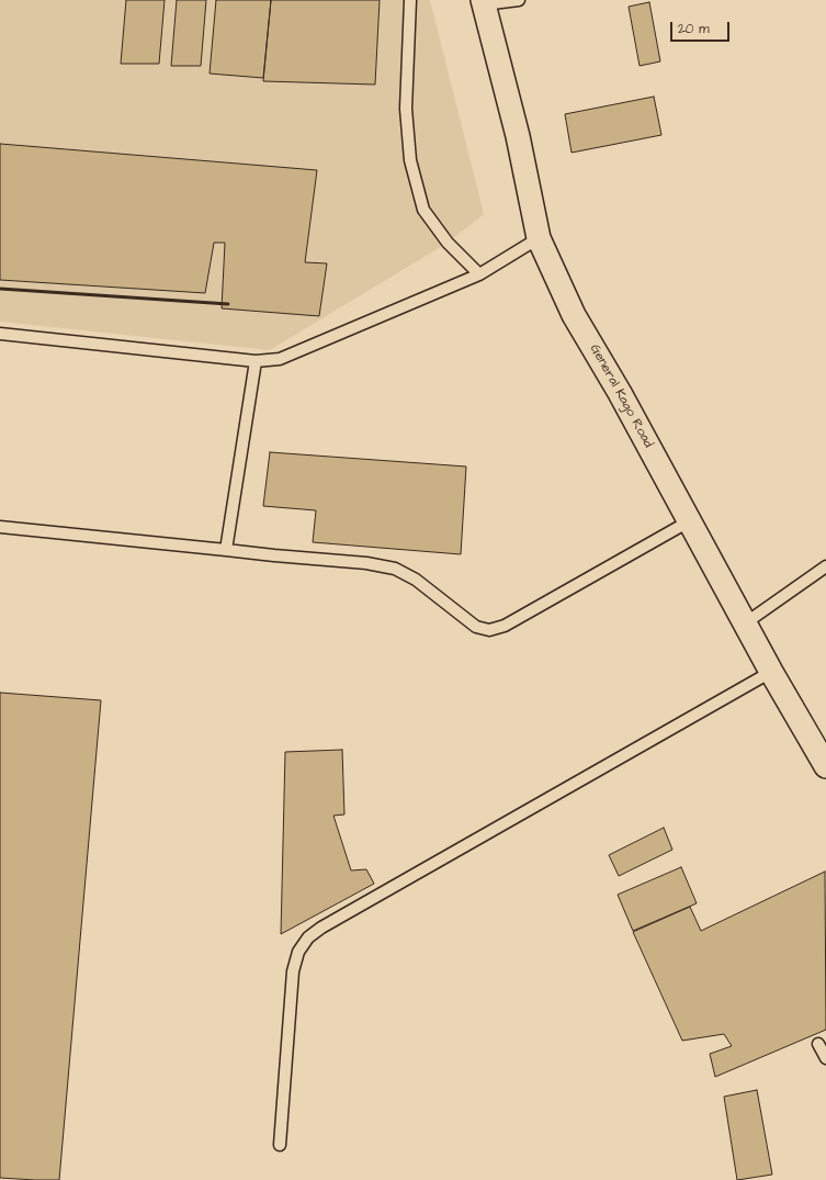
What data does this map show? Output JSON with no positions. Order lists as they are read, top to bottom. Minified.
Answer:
{"streets":{"street":["General Kago Road"]},"scale_bar":"20 m"}
